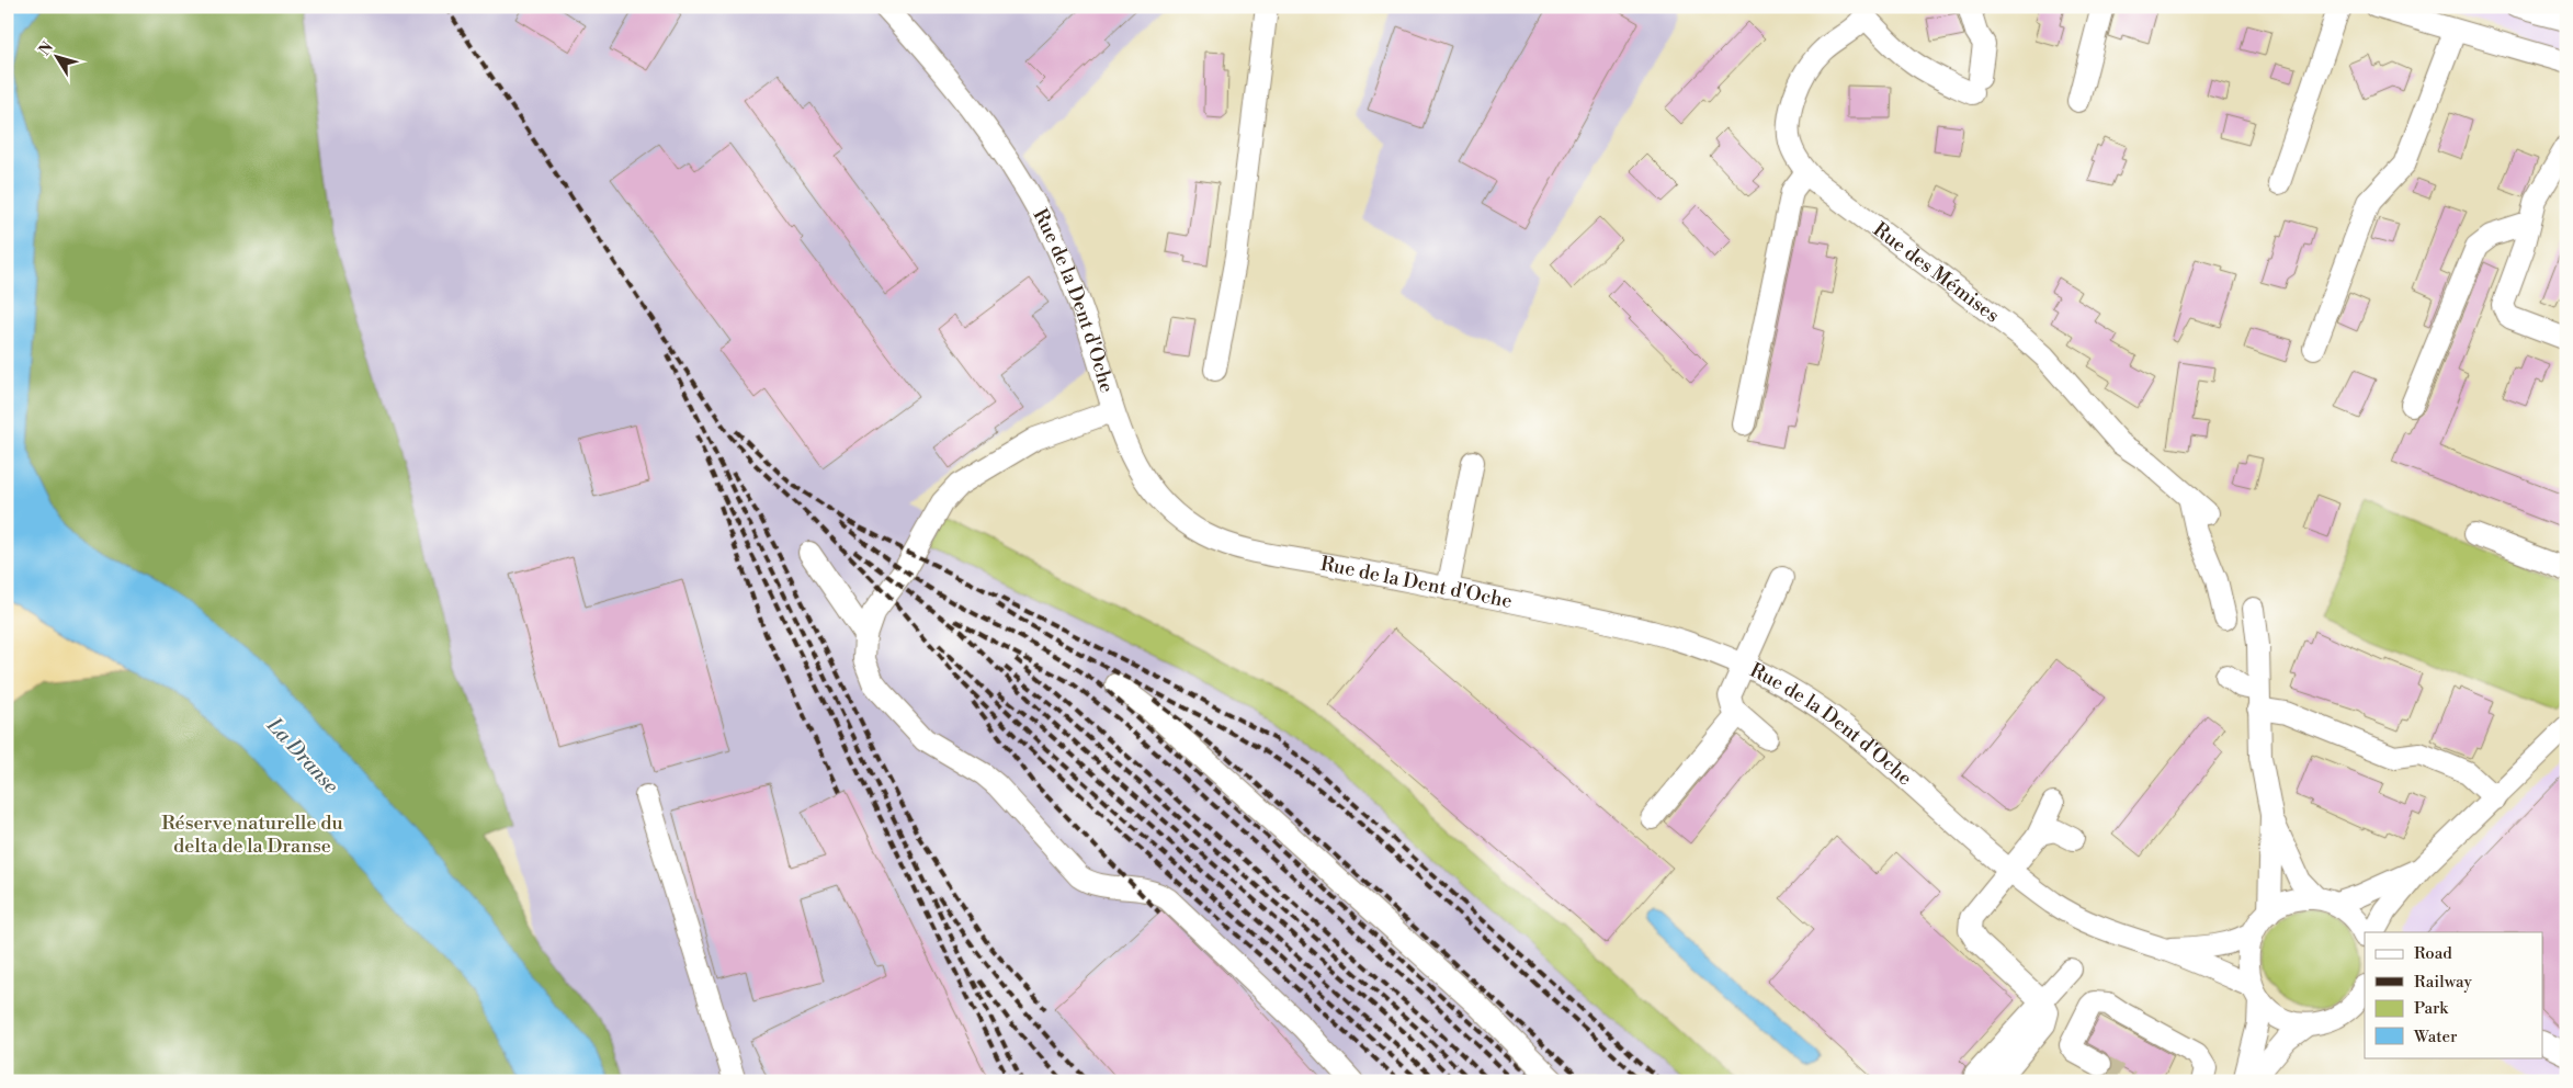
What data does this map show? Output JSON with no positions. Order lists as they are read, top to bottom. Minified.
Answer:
{"streets":{"street":["Rue des Mémises","Rue de la Dent d'Oche"]},"water":["La Dranse"],"parks":["Réserve naturelle du delta de la Dranse"],"legend":["Road","Railway","Park","Water"],"north":"top left"}
